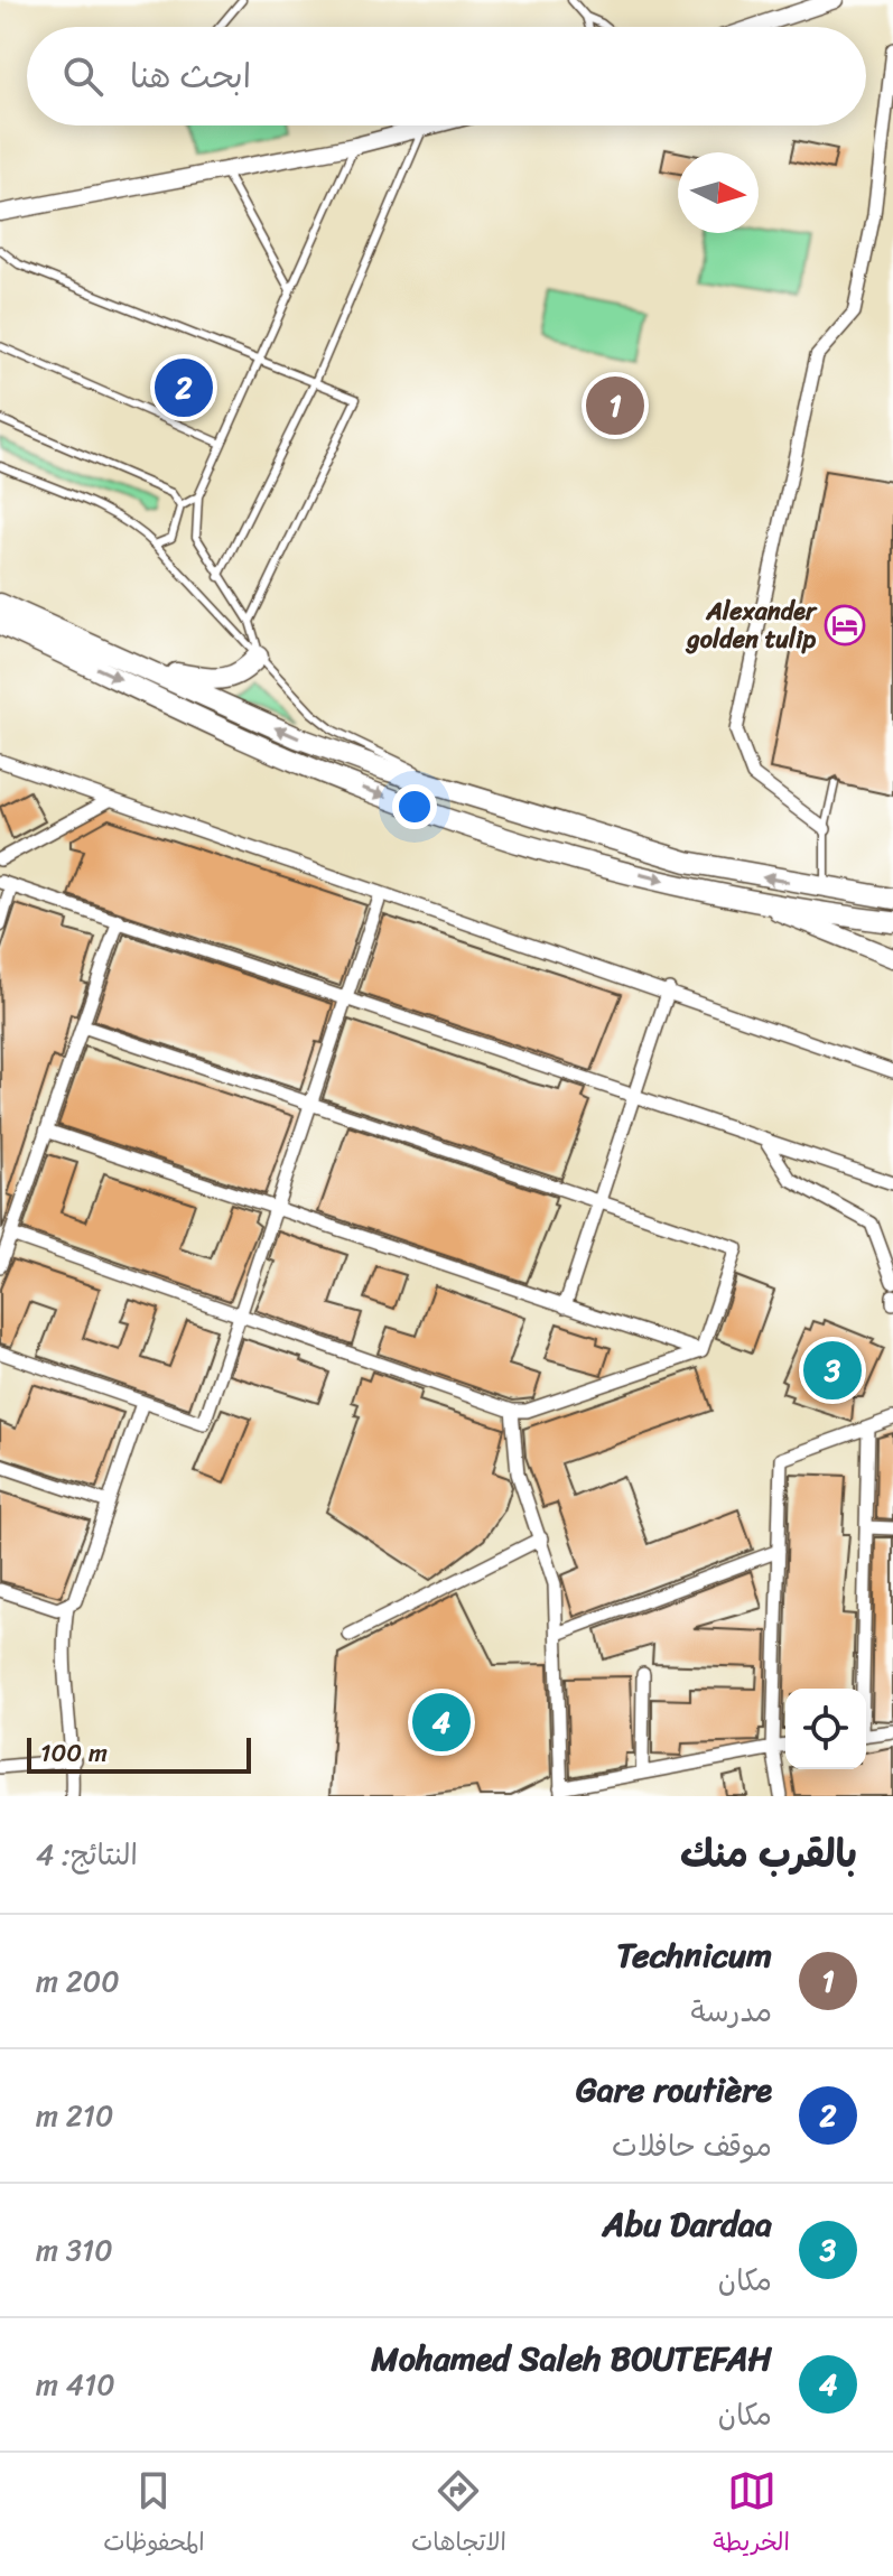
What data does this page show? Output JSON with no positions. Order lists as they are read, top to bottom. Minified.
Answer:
{"places":{"hotel":["Alexander golden tulip"]},"scale_bar":"100 m","north":"right","page":{"search":"ابحث هنا","pins":["2","1","3","4"],"scale":"100 m","heading":["بالقرب منك","النتائج: 4"],"list":[{"mark":"1","name":"Technicum","note":"مدرسة","value":"200 m"},{"mark":"2","name":"Gare routière","note":"موقف حافلات","value":"210 m"},{"mark":"3","name":"Abu Dardaa","note":"مكان","value":"310 m"},{"mark":"4","name":"Mohamed Saleh BOUTEFAH","note":"مكان","value":"410 m"}],"nav":["الخريطة","الاتجاهات","المحفوظات"]}}
